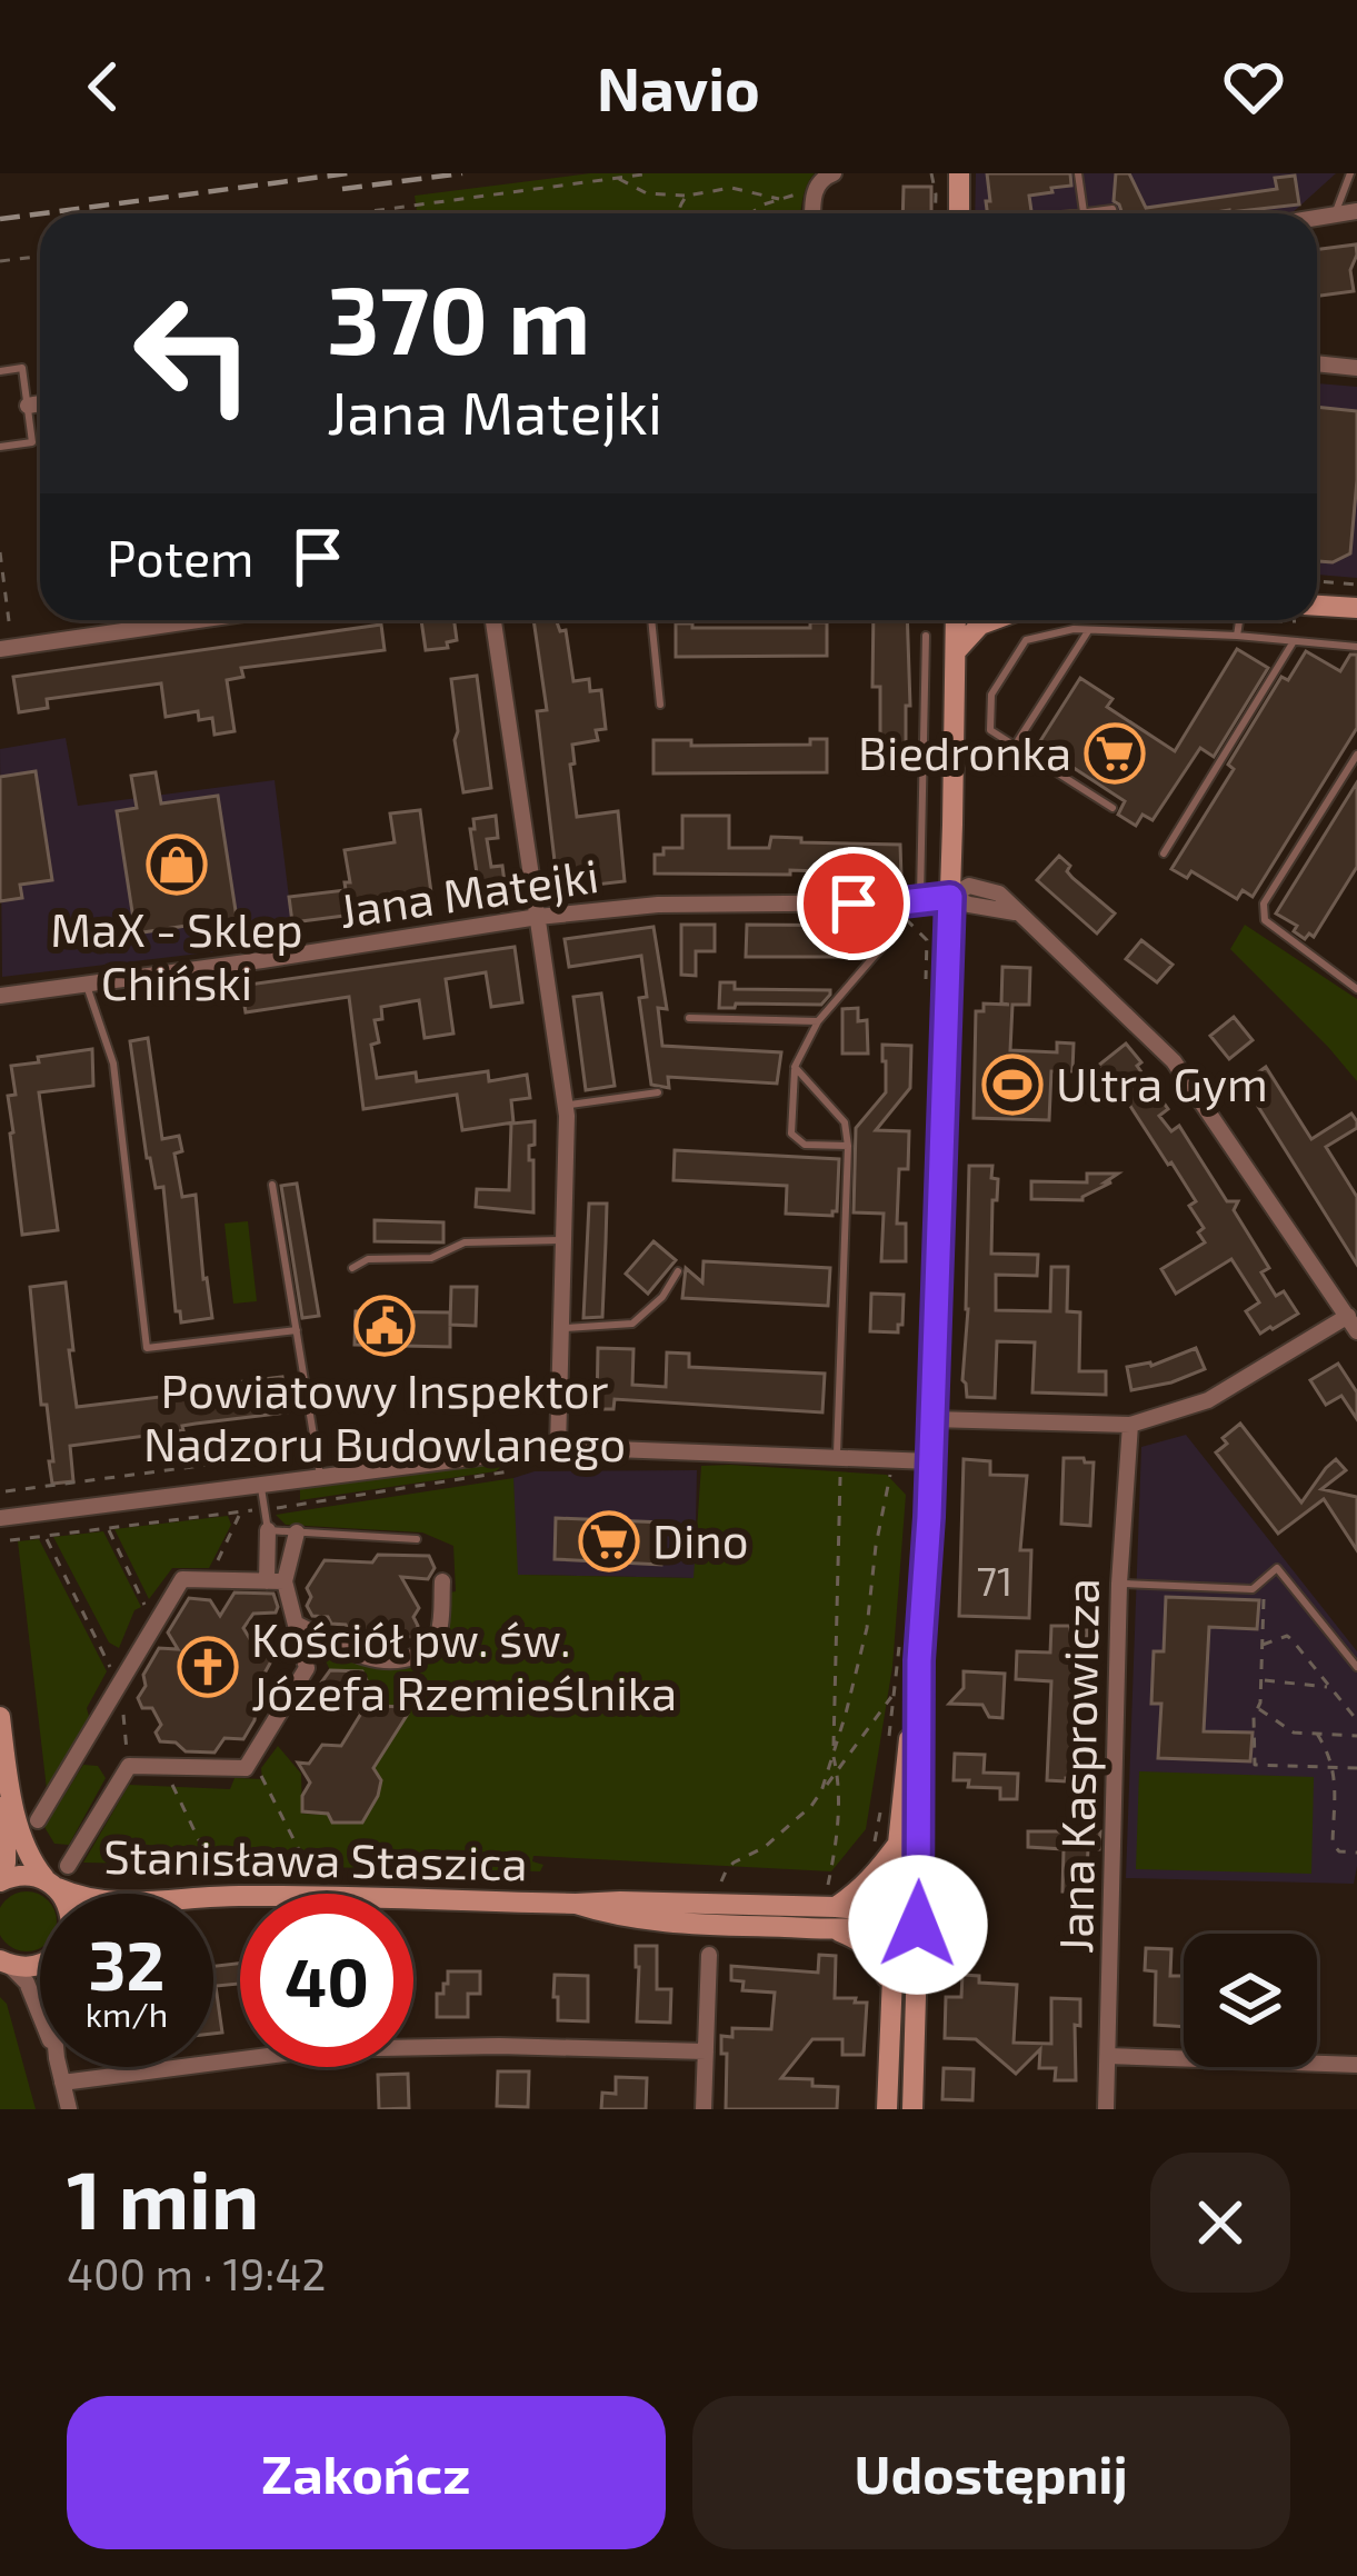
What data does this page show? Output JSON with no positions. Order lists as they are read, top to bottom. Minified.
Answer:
{"streets":{"street":["Jana Matejki","Jana Kasprowicza","Stanisława Staszica"]},"places":{"supermarket":["Biedronka","Dino"],"shop":["MaX - Sklep Chiński"],"sports":["Ultra Gym"],"public building":["Powiatowy Inspektor Nadzoru Budowlanego"],"church":["Kościół pw. św. Józefa Rzemieślnika"]},"house_numbers":["71"],"page":{"header":"Navio","turn":["370 m","Jana Matejki"],"then":"Potem","speed":"32 km/h","limit":"40","heading":["1 min","400 m · 19:42"],"buttons":["Zakończ","Udostępnij"]}}
